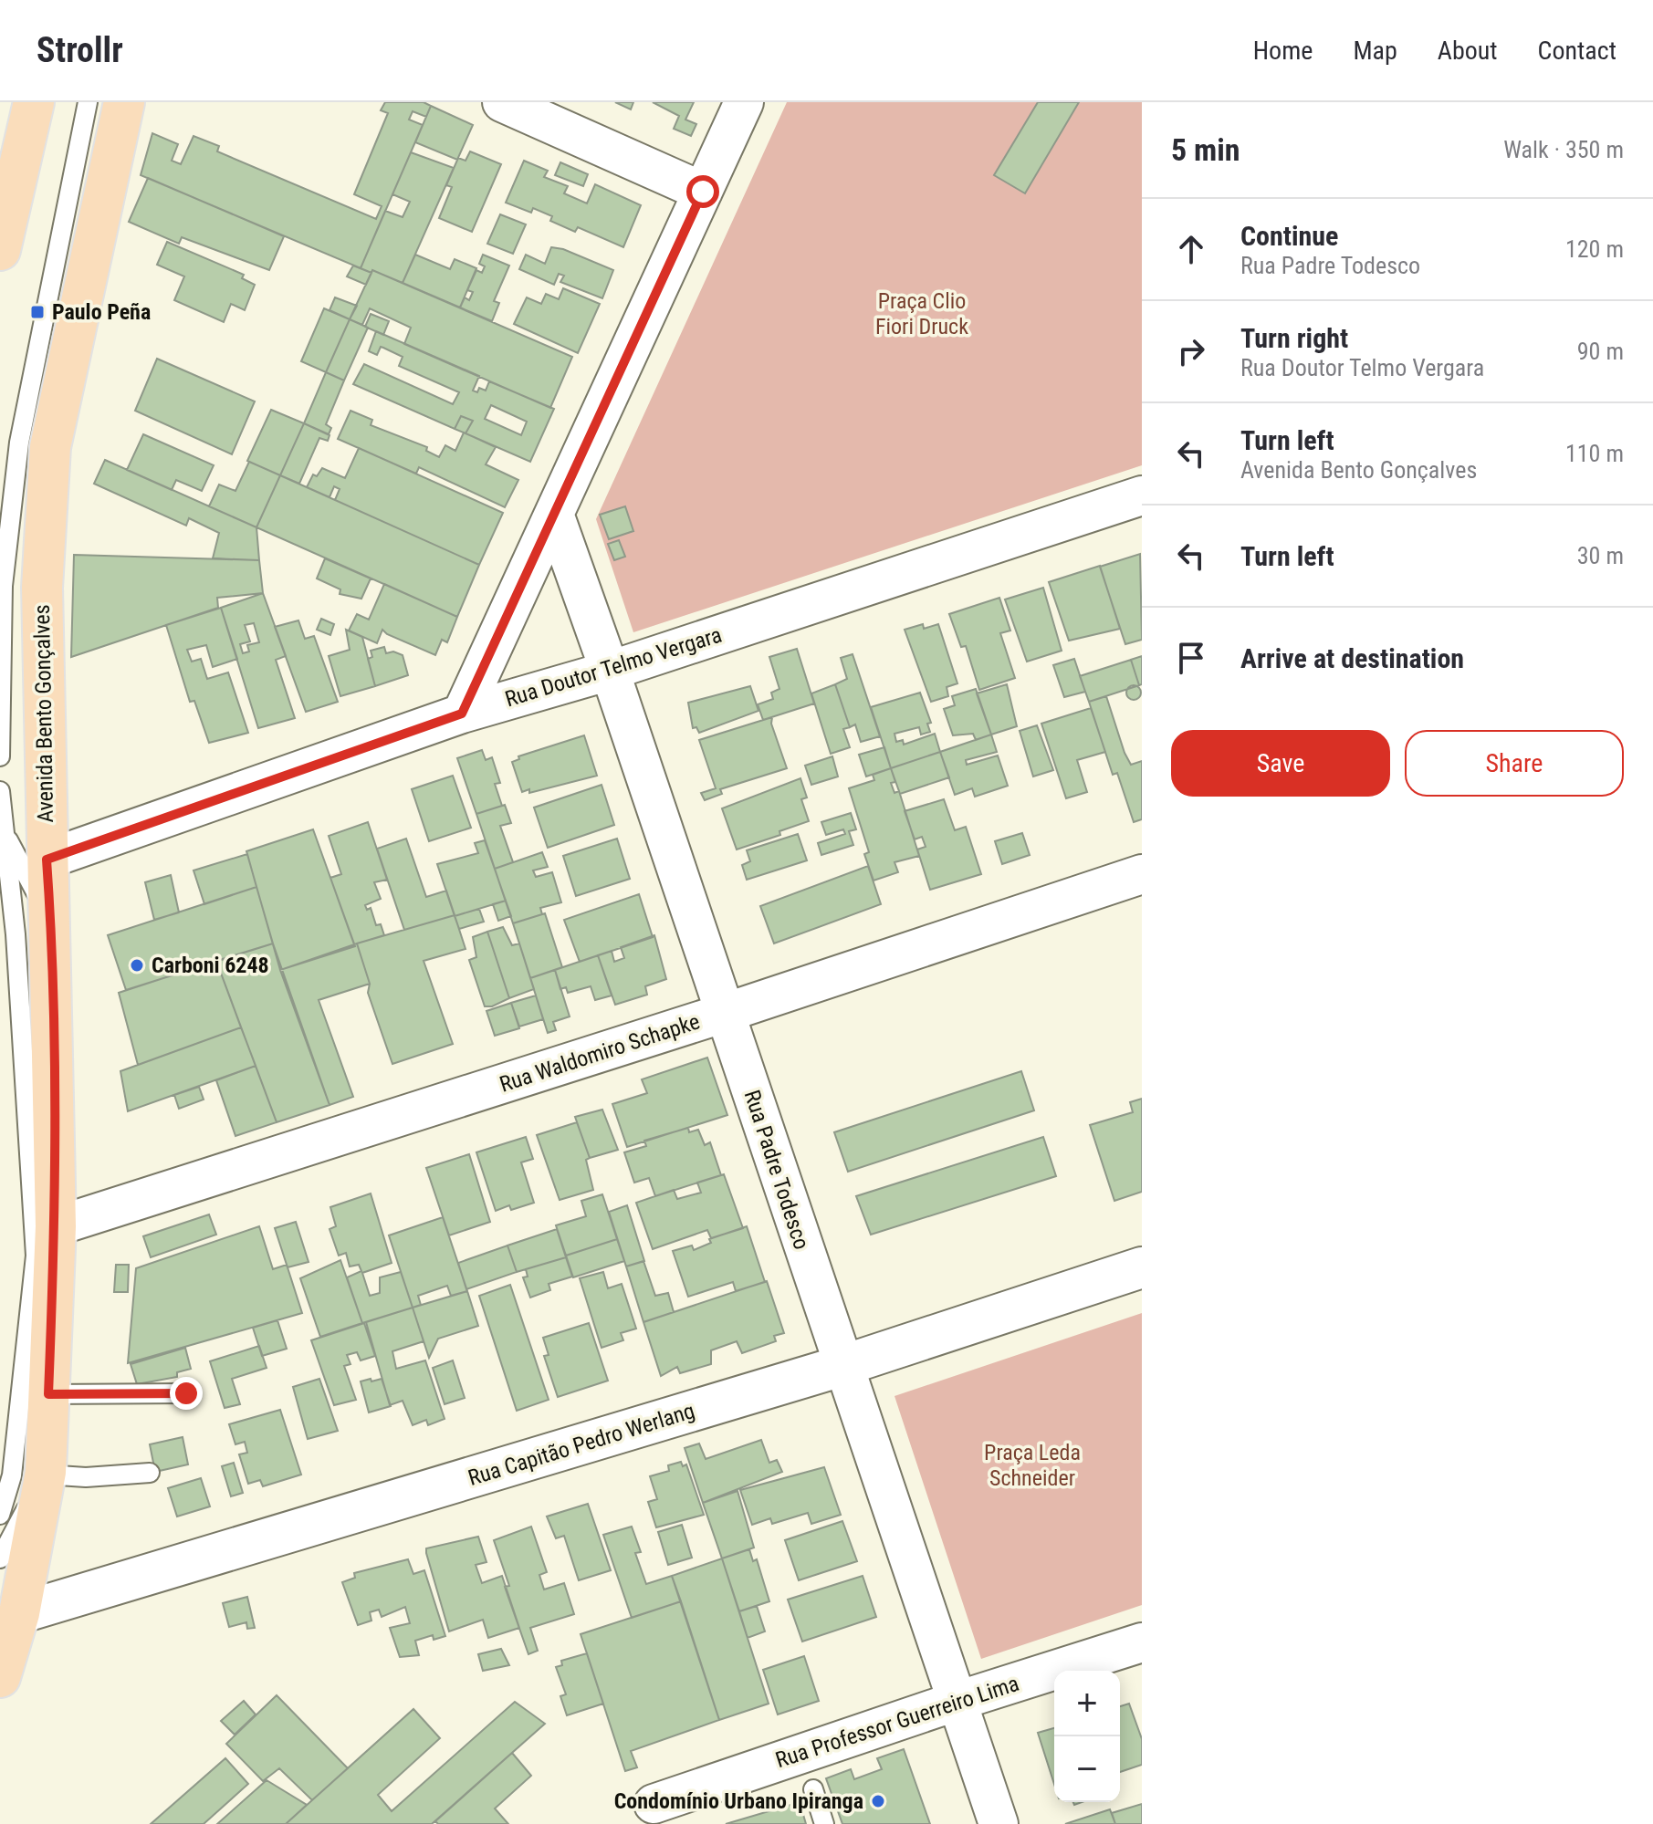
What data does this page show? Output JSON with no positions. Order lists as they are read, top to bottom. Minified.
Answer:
{"streets":{"main road":["Avenida Bento Gonçalves"],"street":["Rua Doutor Telmo Vergara","Rua Waldomiro Schapke","Rua Padre Todesco","Rua Capitão Pedro Werlang","Rua Professor Guerreiro Lima"]},"crossings":[["Rua Doutor Telmo Vergara","Avenida Bento Gonçalves"],["Rua Doutor Telmo Vergara","Rua Padre Todesco"],["Avenida Bento Gonçalves","Rua Waldomiro Schapke"],["Avenida Bento Gonçalves","Rua Capitão Pedro Werlang"],["Rua Waldomiro Schapke","Rua Padre Todesco"],["Rua Padre Todesco","Rua Capitão Pedro Werlang"],["Rua Padre Todesco","Rua Professor Guerreiro Lima"]],"parks":["Praça Clio Fiori Druck","Praça Leda Schneider"],"places":{"transit":["Paulo Peña"],"other":["Carboni 6248","Condomínio Urbano Ipiranga"]},"page":{"header":"Strollr","nav":["Home","Map","About","Contact"],"heading":["5 min","Walk · 350 m"],"list":[["Continue","Rua Padre Todesco","120 m"],["Turn right","Rua Doutor Telmo Vergara","90 m"],["Turn left","Avenida Bento Gonçalves","110 m"],["Turn left","30 m"],"Arrive at destination"],"buttons":["Save","Share"],"map_buttons":["+","−"]}}
